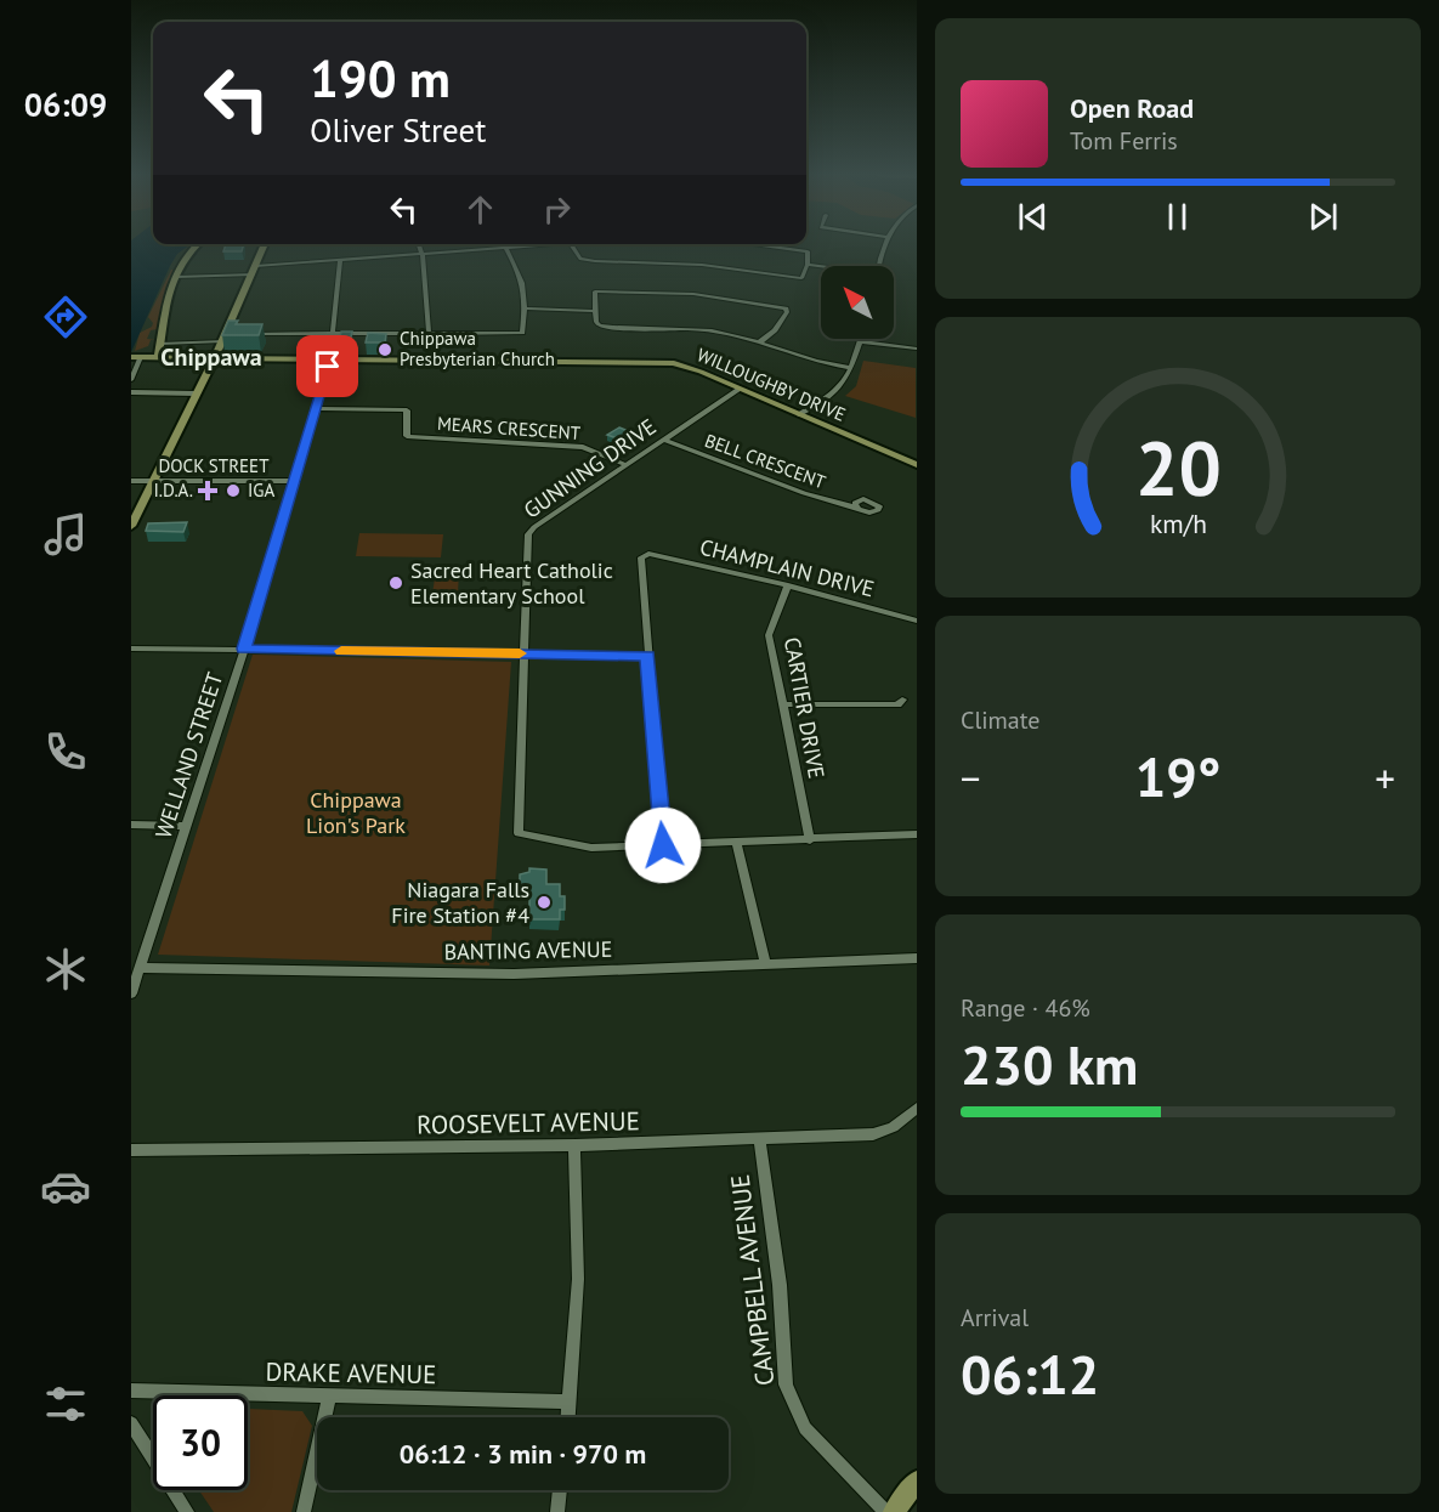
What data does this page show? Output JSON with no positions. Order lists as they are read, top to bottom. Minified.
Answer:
{"streets":{"street":["WILLOUGHBY DRIVE","MEARS CRESCENT","BELL CRESCENT","DOCK STREET","GUNNING DRIVE","CHAMPLAIN DRIVE","CARTIER DRIVE","WELLAND STREET","BANTING AVENUE","ROOSEVELT AVENUE","CAMPBELL AVENUE","DRAKE AVENUE"]},"crossings":[["WILLOUGHBY DRIVE","GUNNING DRIVE"],["WILLOUGHBY DRIVE","WELLAND STREET"],["MEARS CRESCENT","GUNNING DRIVE"],["MEARS CRESCENT","WELLAND STREET"],["BELL CRESCENT","GUNNING DRIVE"],["DOCK STREET","WELLAND STREET"],["CHAMPLAIN DRIVE","CARTIER DRIVE"],["WELLAND STREET","BANTING AVENUE"],["ROOSEVELT AVENUE","CAMPBELL AVENUE"]],"districts":["Chippawa"],"parks":["Chippawa Lion's Park"],"places":{"other":["Chippawa Presbyterian Church","IGA","Sacred Heart Catholic Elementary School","Niagara Falls Fire Station #4"],"health":["I.D.A."]},"north":"top left","page":{"tabs":"06:09","turn":["190 m","Oliver Street"],"song":["Open Road","Tom Ferris"],"tile":["Climate",["Range · 46%","230 km"],["Arrival","06:12"]],"heat":["−","19°","+"],"limit":"30","trip":"06:12 · 3 min · 970 m","gauge":["20","km/h"]}}
